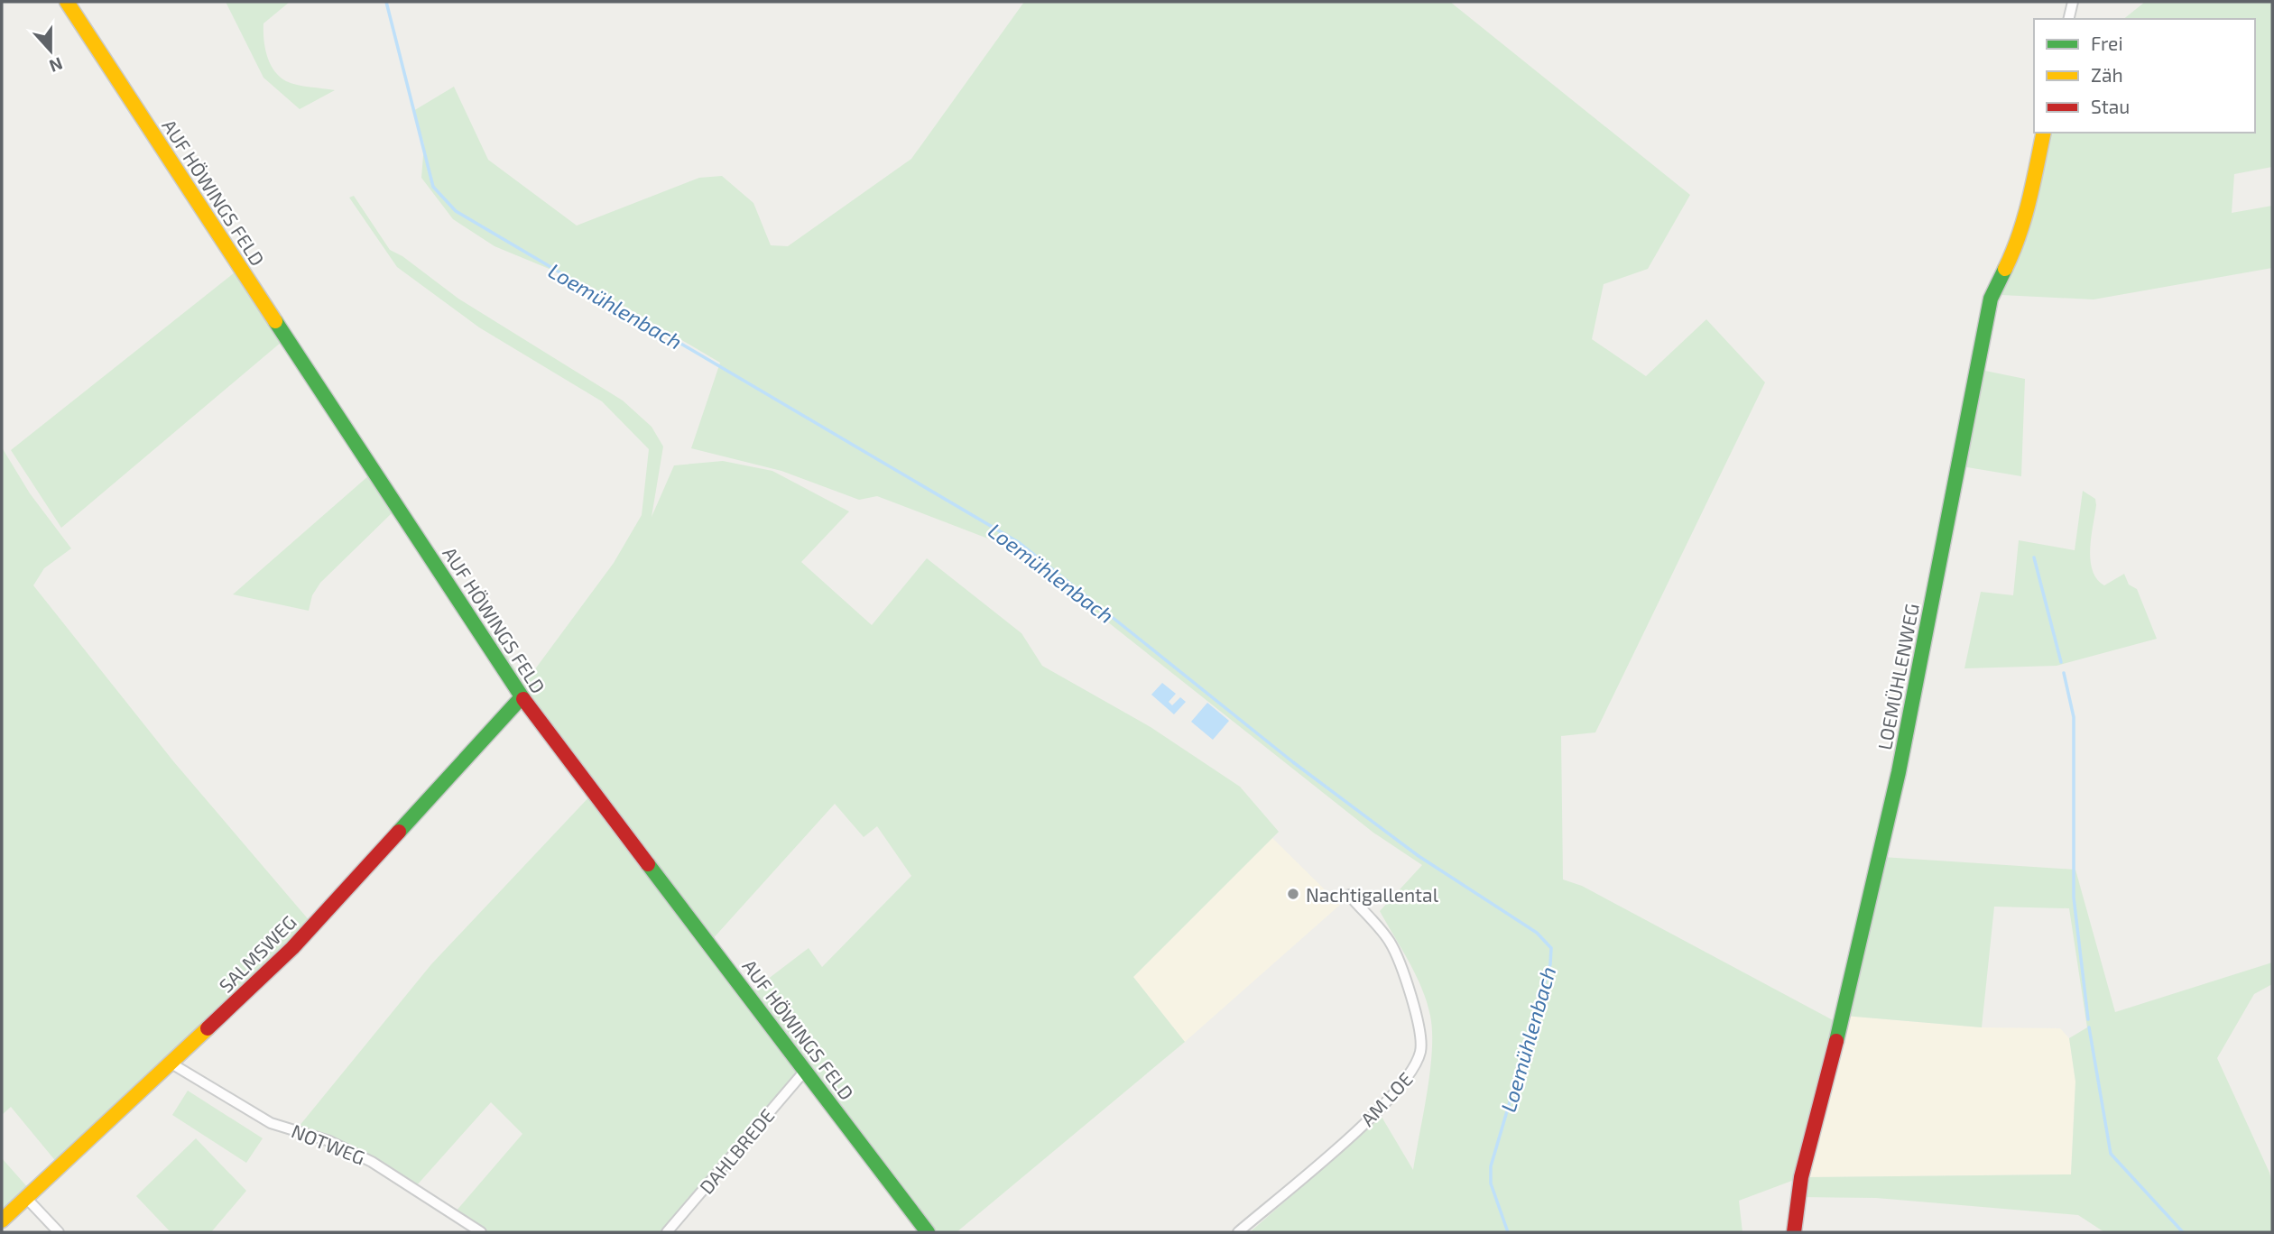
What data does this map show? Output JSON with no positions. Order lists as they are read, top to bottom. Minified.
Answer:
{"streets":{"street":["AUF HÖWINGS FELD","LOEMÜHLENWEG","SALMSWEG","AM LOE","NOTWEG","DAHLBREDE"]},"crossings":[["AUF HÖWINGS FELD","SALMSWEG"],["AUF HÖWINGS FELD","DAHLBREDE"],["SALMSWEG","NOTWEG"]],"water":["Loemühlenbach"],"places":["Nachtigallental"],"legend":["Frei","Zäh","Stau"],"north":"bottom"}
